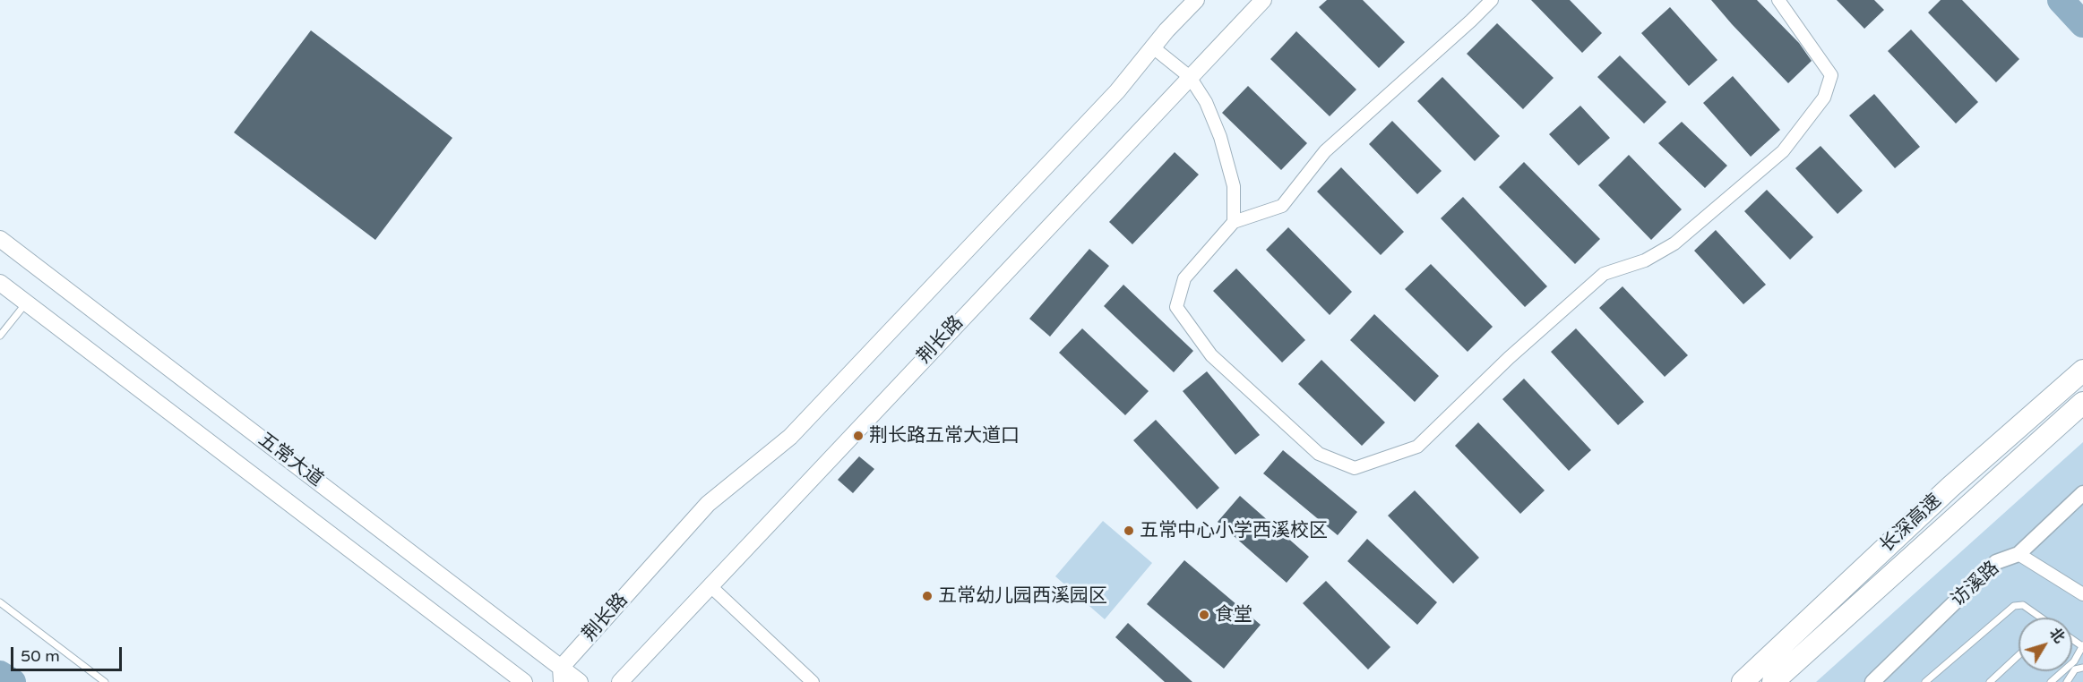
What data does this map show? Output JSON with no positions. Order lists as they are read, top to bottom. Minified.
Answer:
{"streets":{"highway":["长深高速"],"main road":["荆长路","五常大道"],"street":["访溪路"]},"crossings":[["荆长路","五常大道"]],"places":["荆长路五常大道口","五常中心小学西溪校区","五常幼儿园西溪园区","食堂"],"scale_bar":"50 m","north":"top right"}
